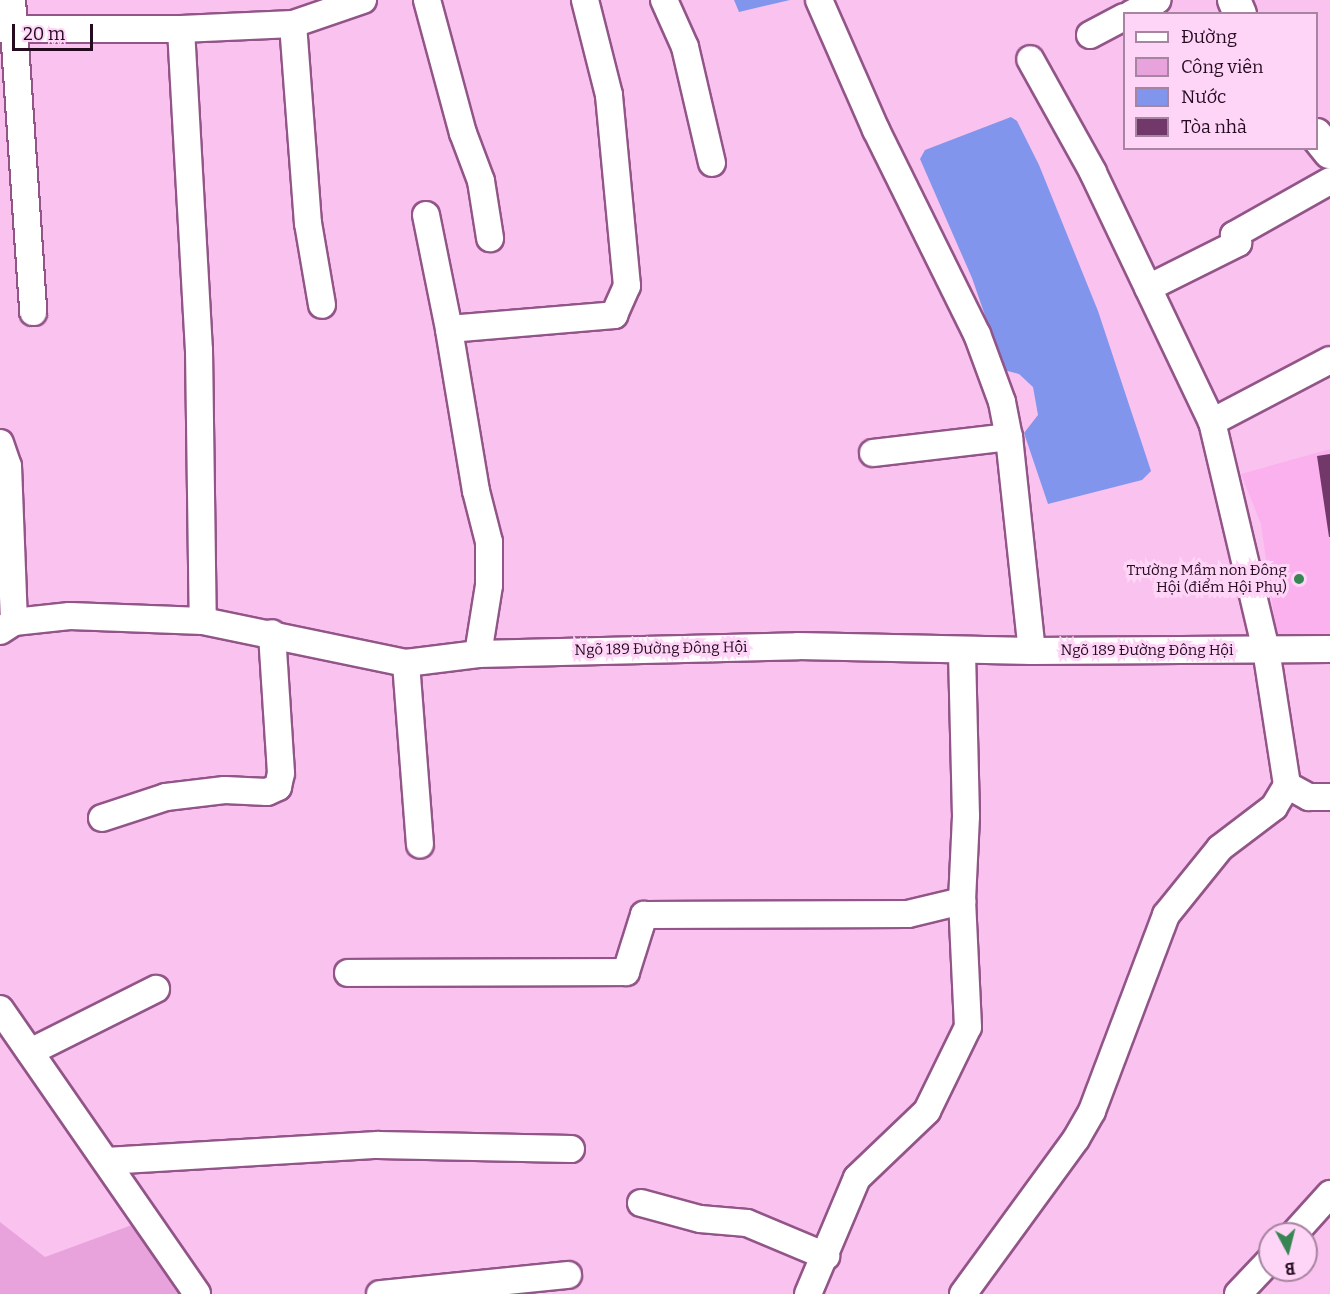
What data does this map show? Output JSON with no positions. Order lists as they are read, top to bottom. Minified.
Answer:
{"streets":{"street":["Ngõ 189 Đường Đông Hội"]},"places":["Trường Mầm non Đông Hội (điểm Hội Phụ)"],"legend":["Đường","Công viên","Nước","Tòa nhà"],"scale_bar":"20 m","north":"bottom"}
